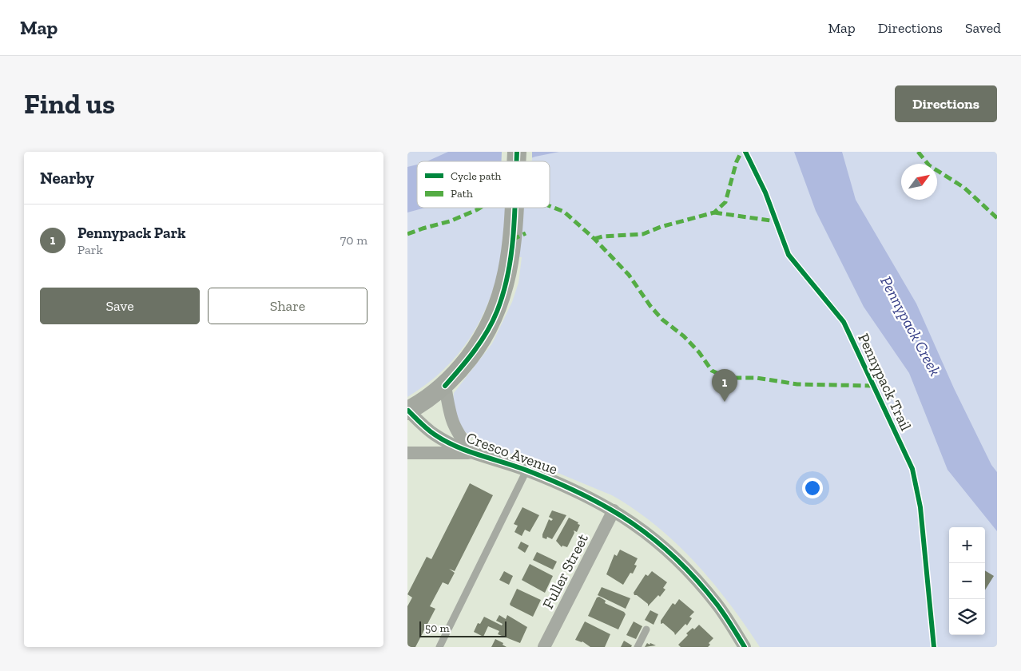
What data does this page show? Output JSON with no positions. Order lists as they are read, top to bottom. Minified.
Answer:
{"streets":{"street":["Cresco Avenue","Fuller Street"],"cycle path":["Pennypack Trail"]},"crossings":[["Cresco Avenue","Fuller Street"]],"water":["Pennypack Creek"],"legend":["Cycle path","Path"],"scale_bar":"50 m","north":"top right","page":{"header":"Map","nav":["Map","Directions","Saved"],"buttons":["Directions",["Save","Share"]],"title":"Find us","heading":"Nearby","list":[{"mark":"1","name":"Pennypack Park","note":"Park","value":"70 m"}],"pins":"1","map_buttons":["+","−"],"scale":"50 m"}}
